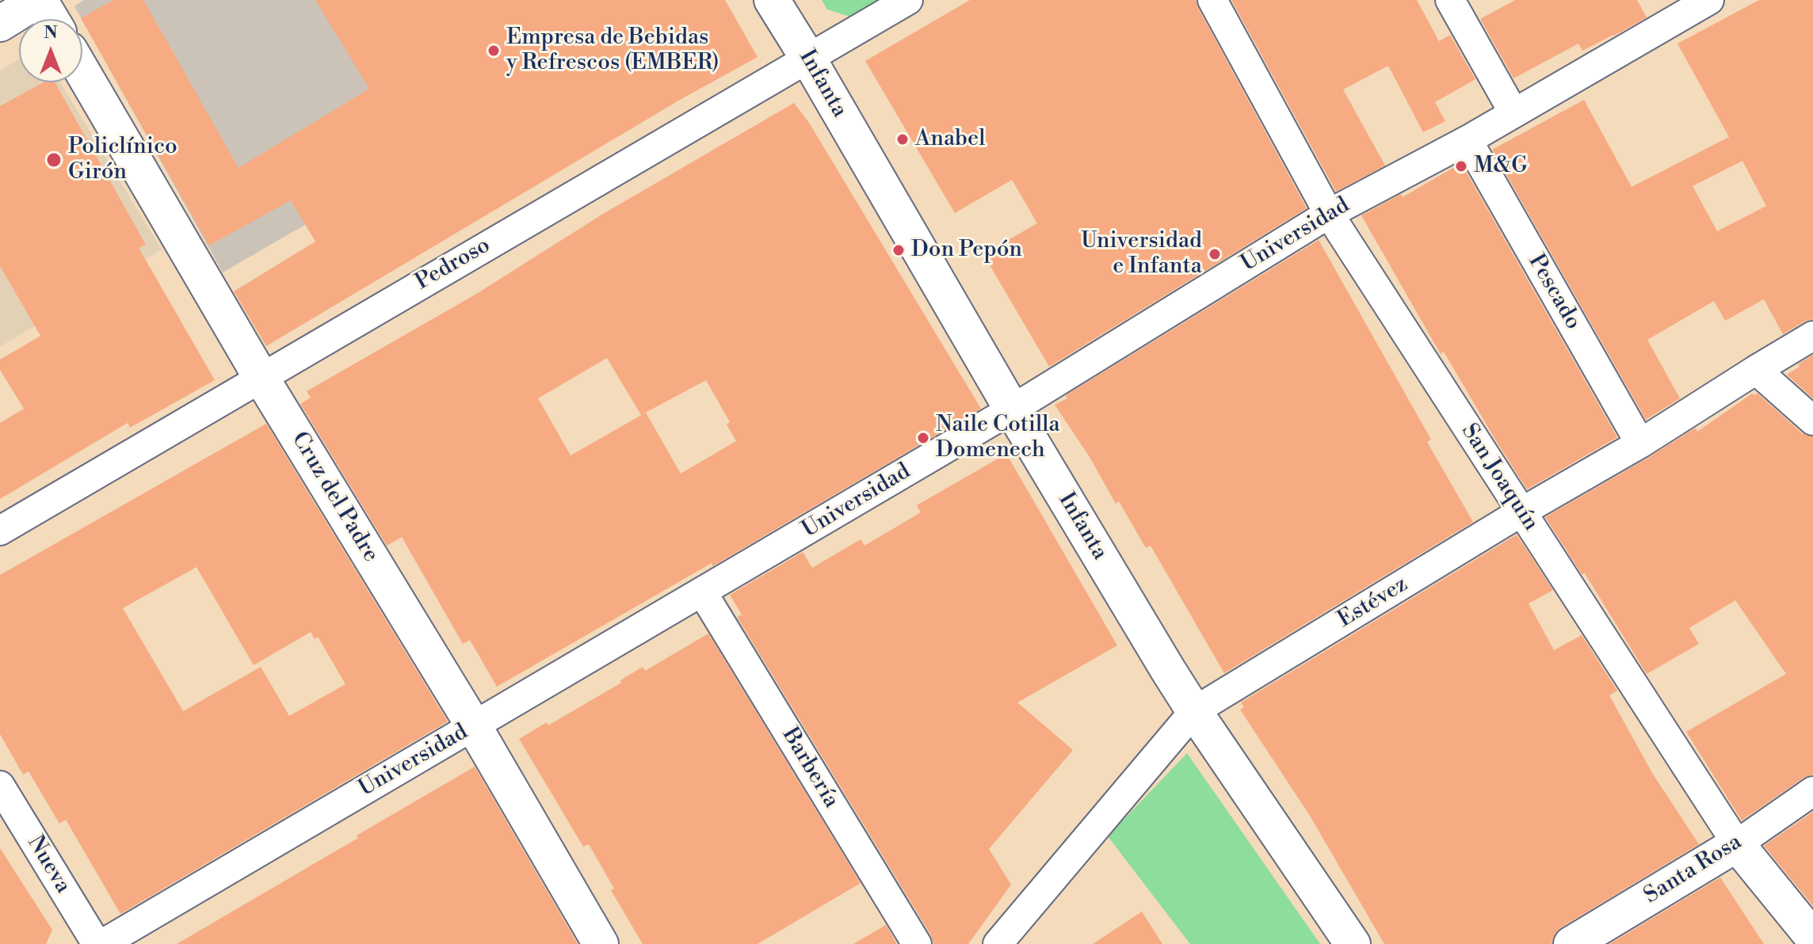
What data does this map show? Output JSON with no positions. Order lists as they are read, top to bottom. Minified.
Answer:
{"streets":{"street":["Infanta","Universidad","Pedroso","Pescado","San Joaquín","Cruz del Padre","Estévez","Barbería","Nueva","Santa Rosa"]},"crossings":[["Infanta","Universidad"],["Infanta","Pedroso"],["Infanta","Estévez"],["Universidad","Pescado"],["Universidad","San Joaquín"],["Universidad","Cruz del Padre"],["Universidad","Barbería"],["Pedroso","Cruz del Padre"],["Pescado","Estévez"],["San Joaquín","Estévez"],["San Joaquín","Santa Rosa"]],"places":["Empresa de Bebidas y Refrescos (EMBER)","Anabel","Policlínico Girón","M&G","Don Pepón","Universidad e Infanta","Naile Cotilla Domenech"],"north":"top"}
